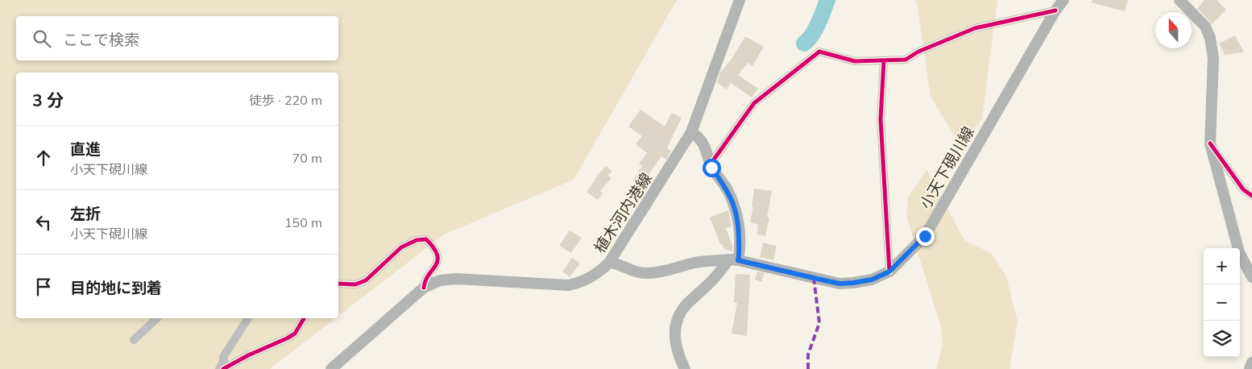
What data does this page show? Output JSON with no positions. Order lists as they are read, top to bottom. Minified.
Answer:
{"streets":{"main road":["小天下硯川線","植木河内港線"]},"crossings":[["小天下硯川線","植木河内港線"]],"north":"top","page":{"search":"ここで検索","heading":["3 分","徒歩 · 220 m"],"list":[["直進","小天下硯川線","70 m"],["左折","小天下硯川線","150 m"],"目的地に到着"],"map_buttons":["+","−"]}}
